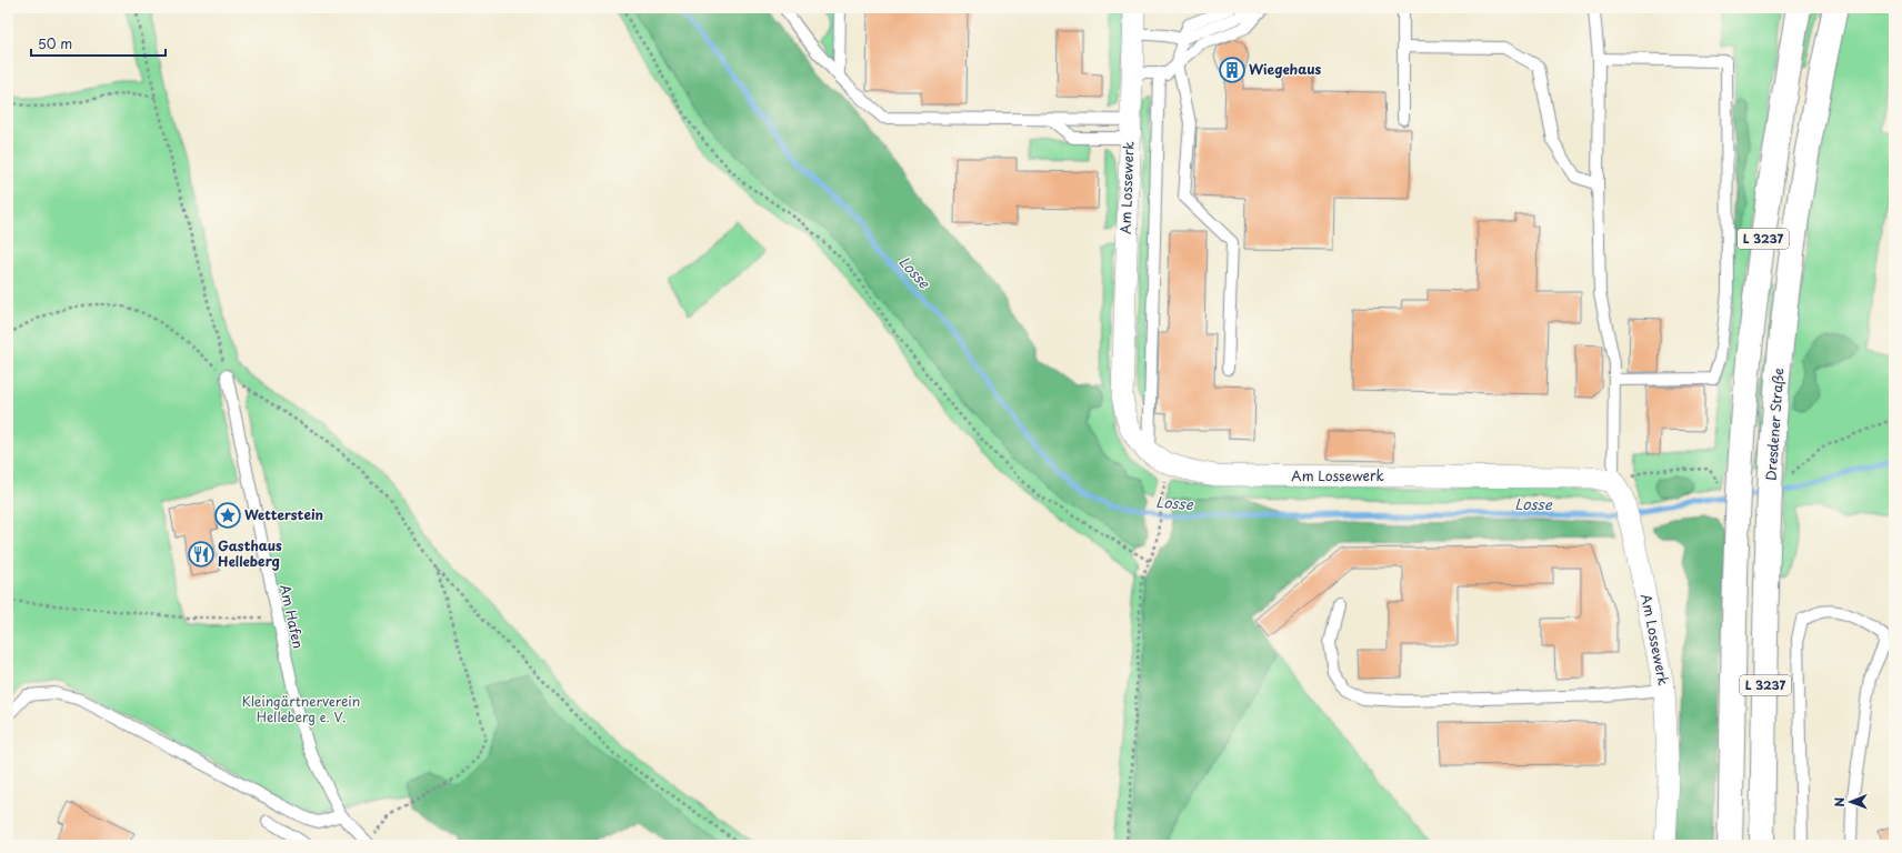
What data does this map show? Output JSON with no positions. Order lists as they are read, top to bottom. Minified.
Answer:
{"streets":{"main road":["L 3237","Dresdener Straße"],"street":["Am Lossewerk"],"lane":["Am Hafen"]},"water":["Losse"],"parks":["Kleingärtnerverein Helleberg e. V."],"places":{"building":["Wiegehaus"],"place":["Wetterstein"],"restaurant":["Gasthaus Helleberg"]},"scale_bar":"50 m","north":"left"}
